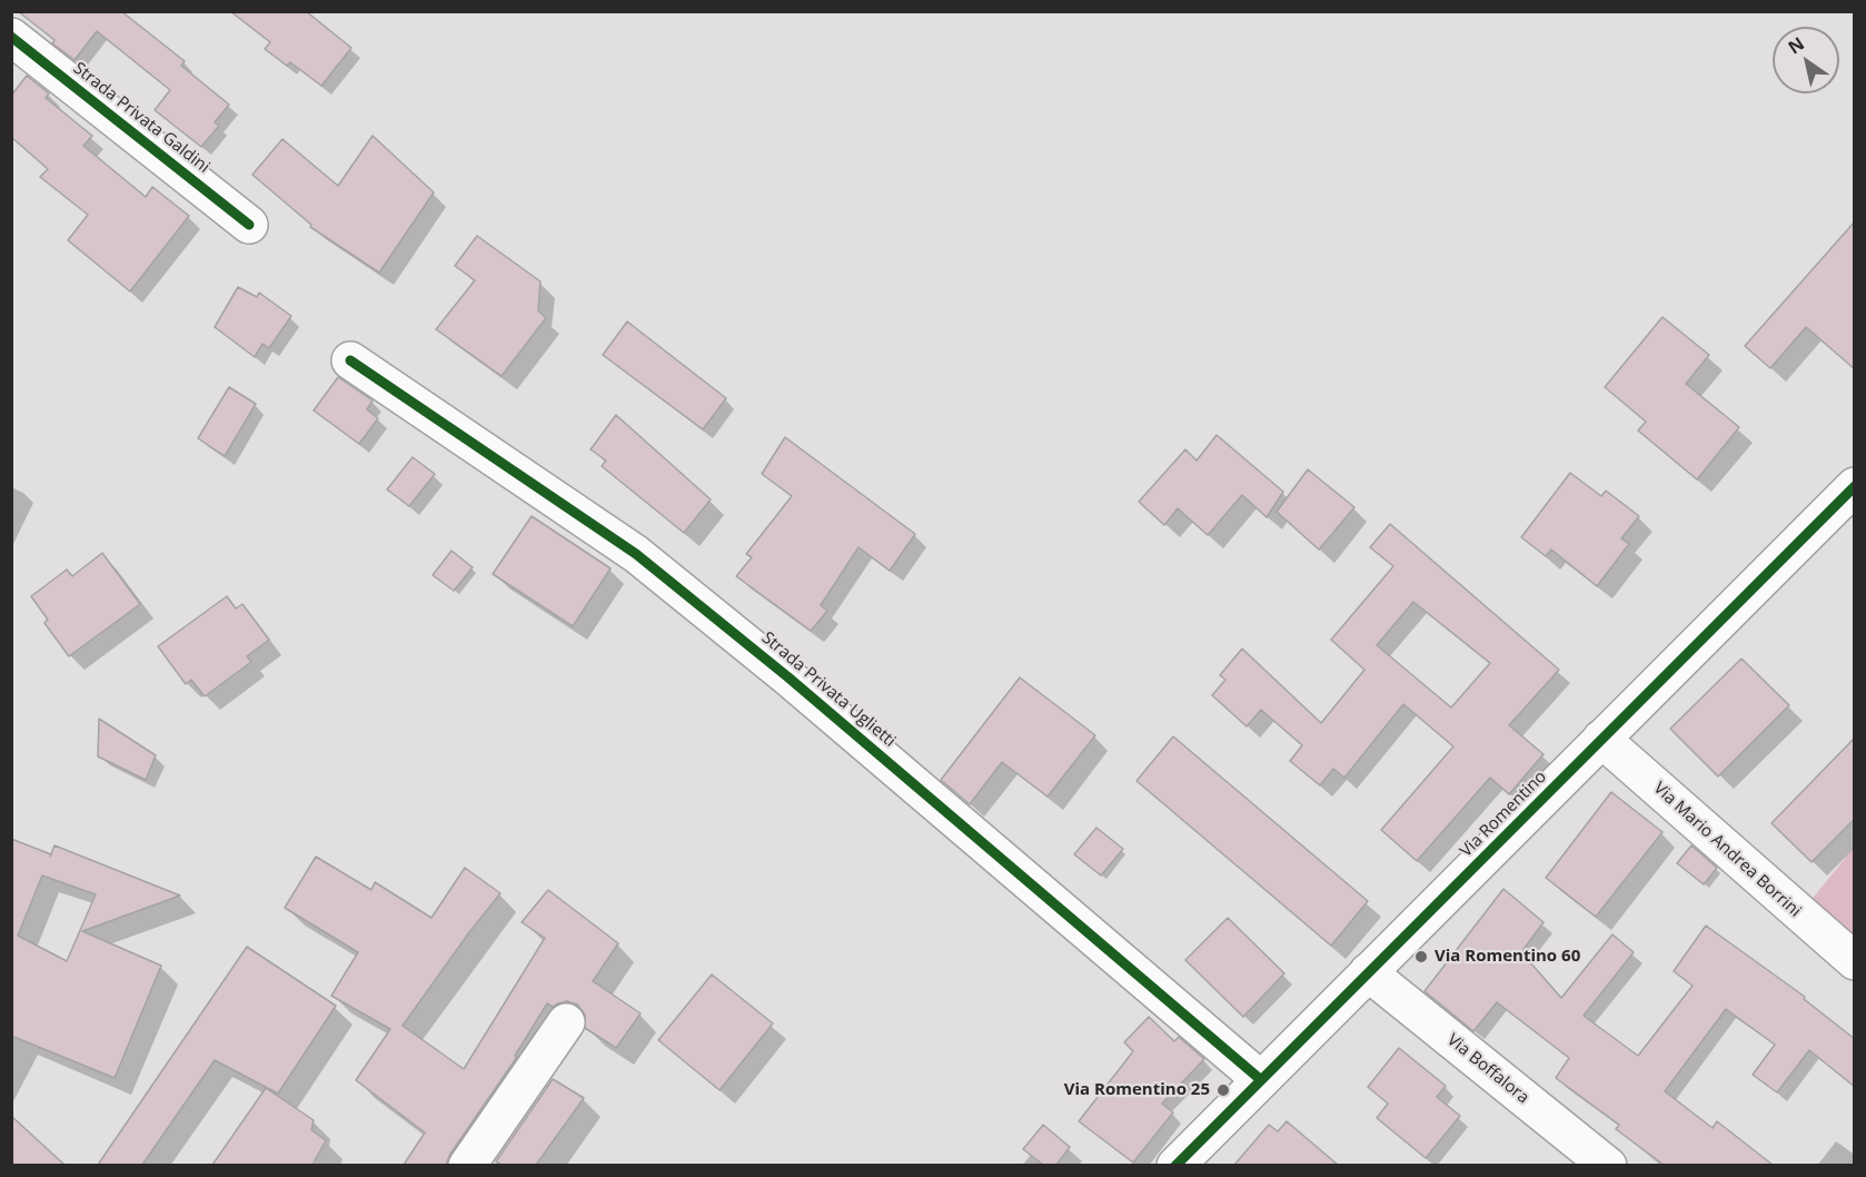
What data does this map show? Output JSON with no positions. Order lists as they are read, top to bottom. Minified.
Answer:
{"streets":{"street":["Strada Privata Galdini","Strada Privata Uglietti","Via Romentino","Via Mario Andrea Borrini","Via Boffalora"]},"crossings":[["Strada Privata Uglietti","Via Romentino"],["Via Romentino","Via Mario Andrea Borrini"],["Via Romentino","Via Boffalora"]],"places":["Via Romentino 60","Via Romentino 25"],"north":"top left"}
